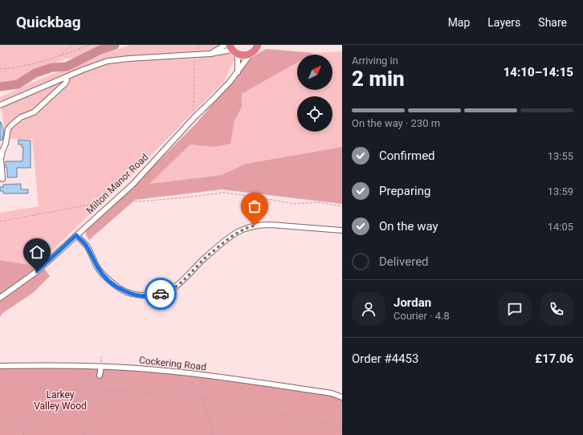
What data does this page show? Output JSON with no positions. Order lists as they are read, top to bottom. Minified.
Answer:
{"streets":{"street":["Milton Manor Road","Cockering Road"]},"parks":["Larkey Valley Wood"],"north":"top right","page":{"header":"Quickbag","nav":["Map","Layers","Share"],"heading":["2 min","Arriving in","14:10–14:15"],"panel":["Jordan","Courier · 4.8","Order #4453","£17.06"],"bar":"On the way · 230 m","list":[["Confirmed","13:55"],["Preparing","13:59"],["On the way","14:05"],"Delivered"]}}
